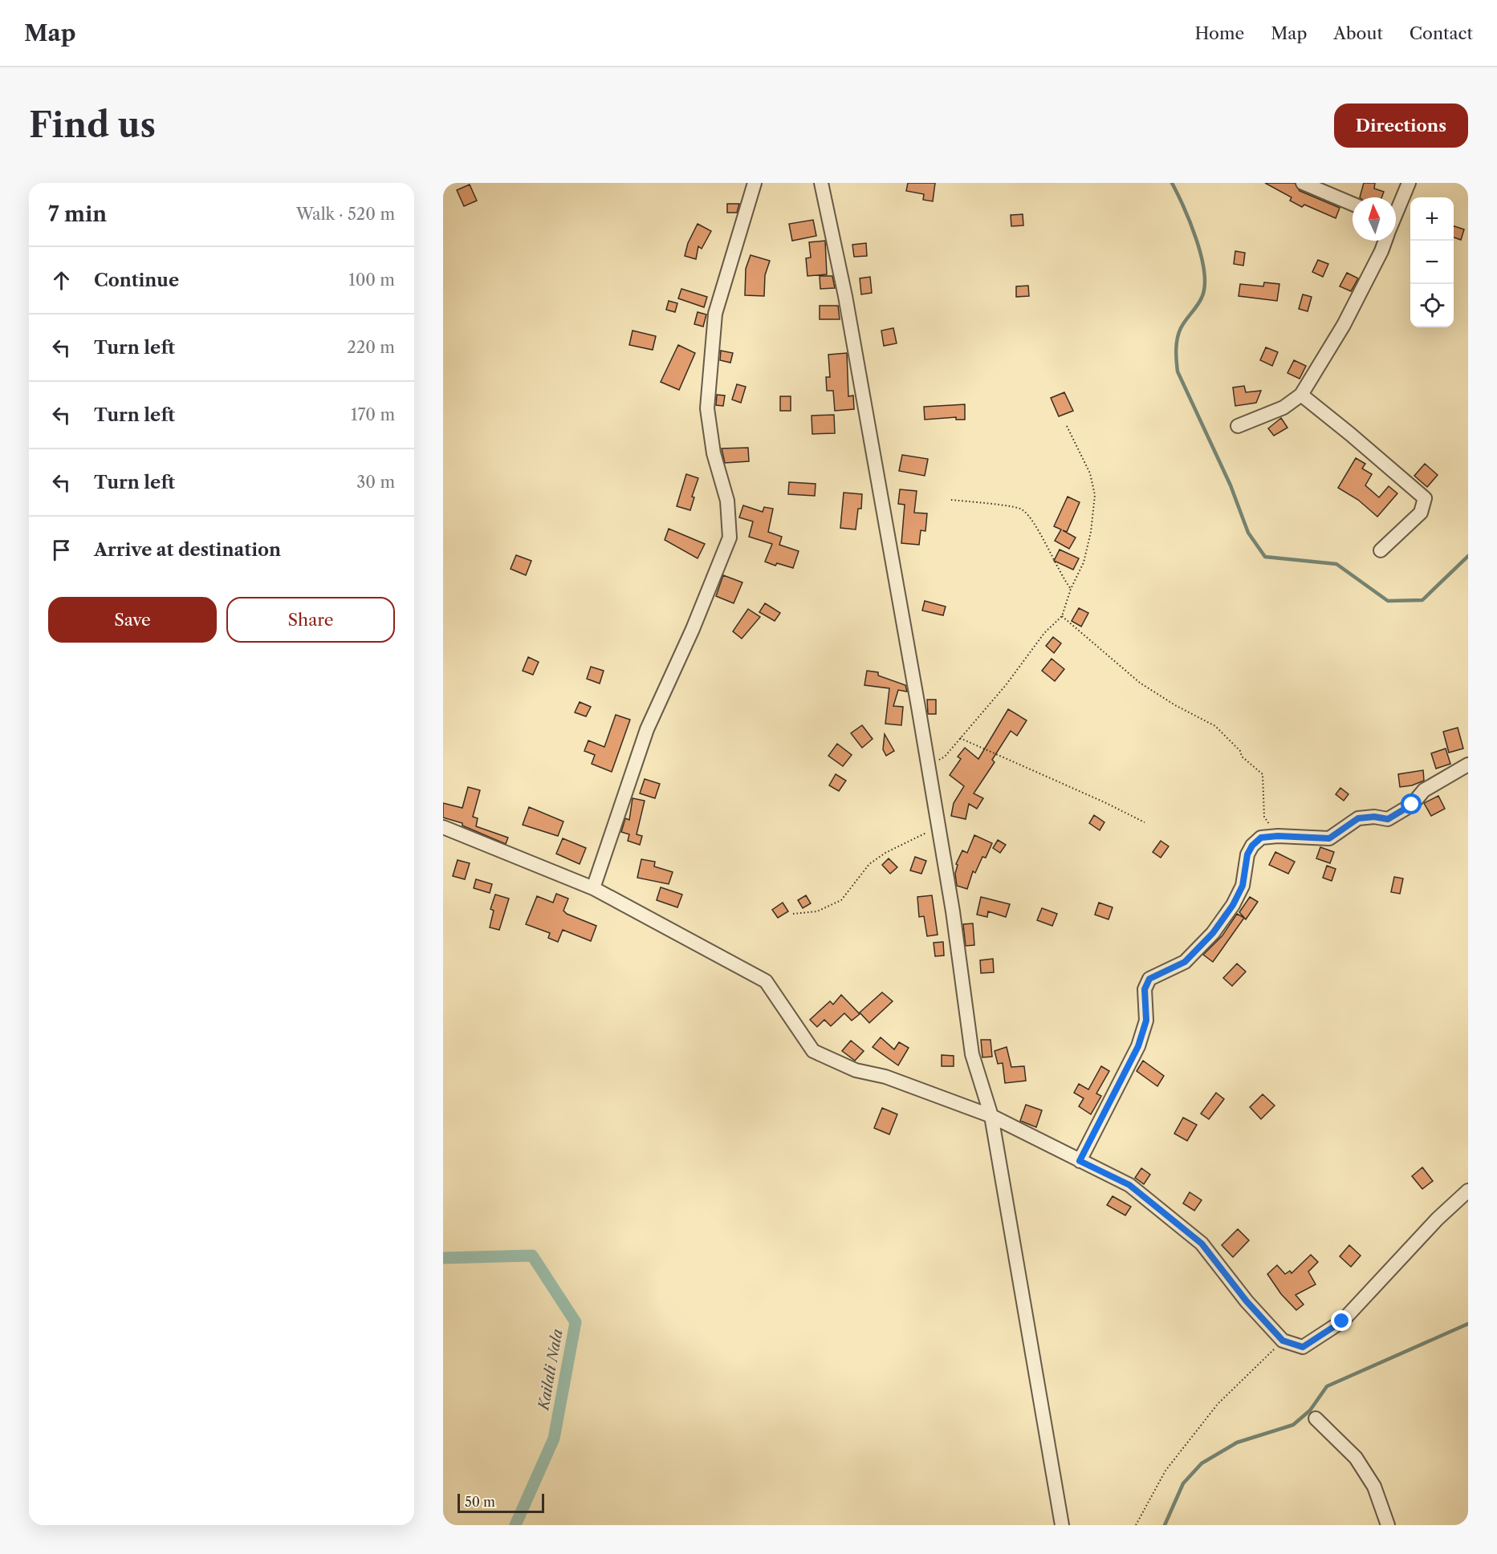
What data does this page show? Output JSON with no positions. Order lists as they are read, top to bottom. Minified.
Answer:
{"water":["Kailali Nala"],"scale_bar":"50 m","north":"top","page":{"header":"Map","nav":["Home","Map","About","Contact"],"buttons":["Directions",["Save","Share"]],"title":"Find us","heading":["7 min","Walk · 520 m"],"map_buttons":["+","−"],"list":[["Continue","100 m"],["Turn left","220 m"],["Turn left","170 m"],["Turn left","30 m"],"Arrive at destination"],"scale":"50 m"}}
